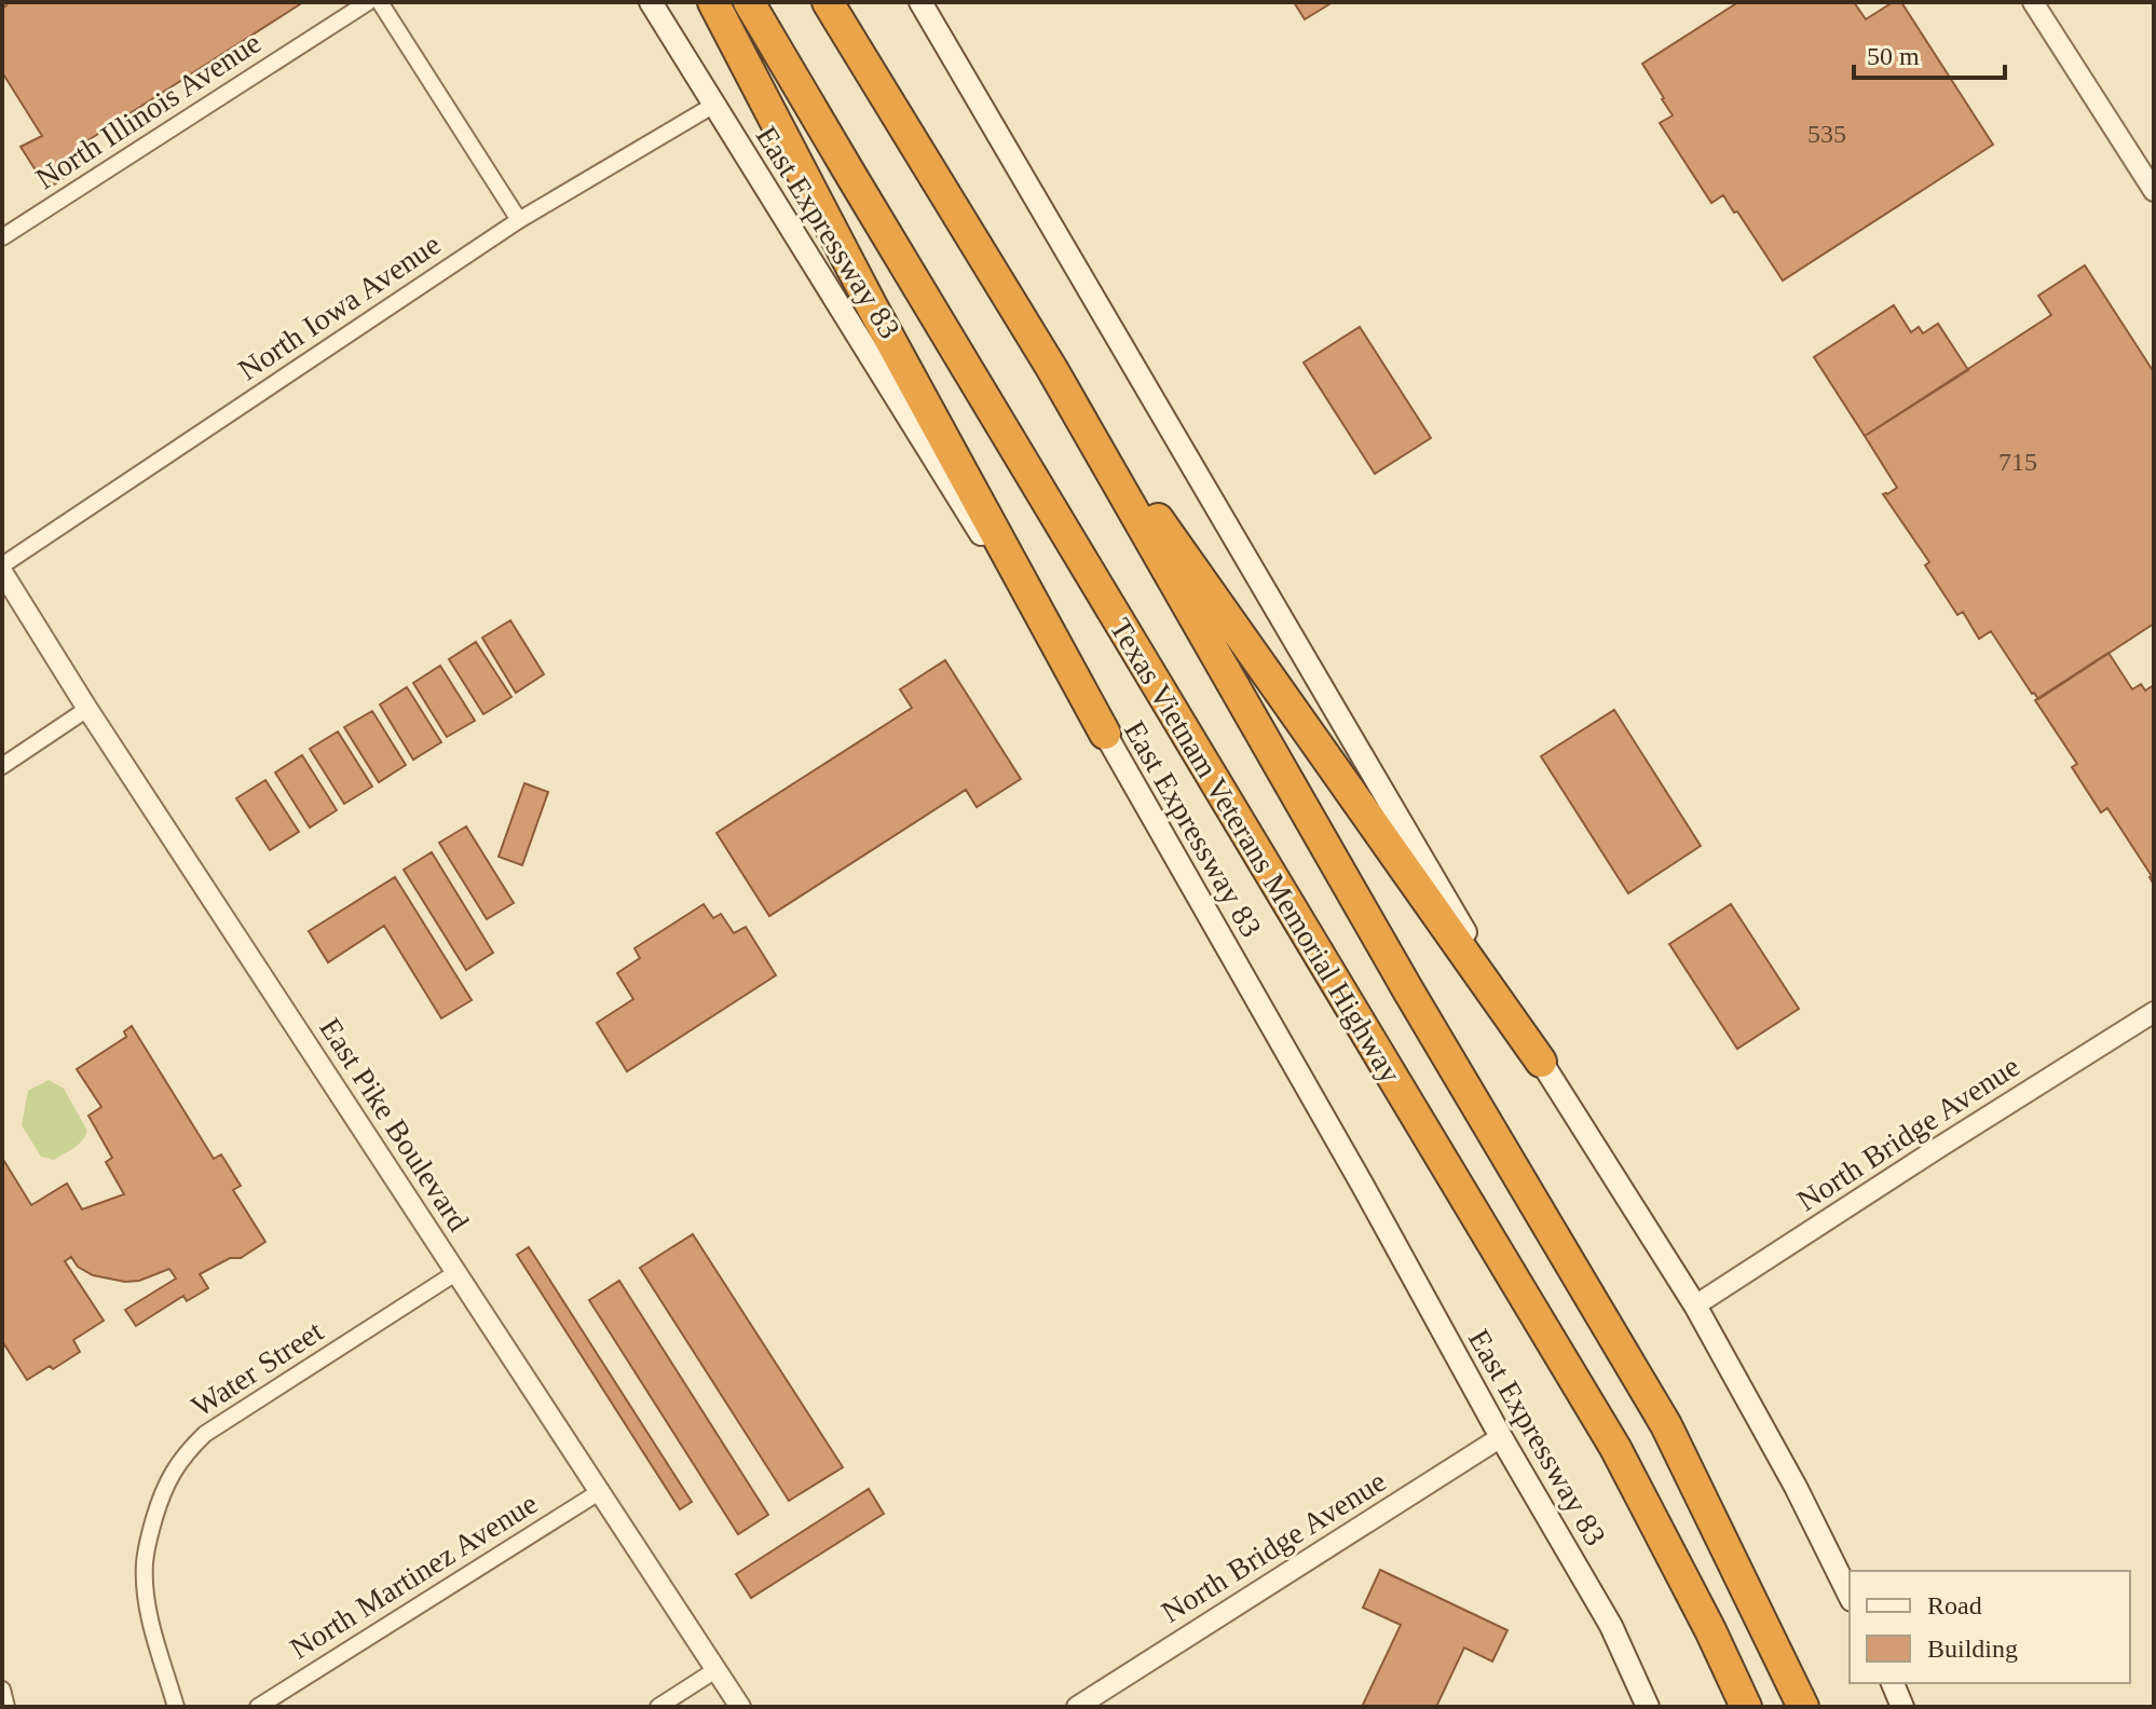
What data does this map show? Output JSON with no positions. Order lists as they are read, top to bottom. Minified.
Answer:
{"streets":{"highway":["Texas Vietnam Veterans Memorial Highway"],"main road":["East Expressway 83"],"street":["North Illinois Avenue","North Iowa Avenue","East Pike Boulevard","North Bridge Avenue","Water Street","North Martinez Avenue"]},"crossings":[["East Expressway 83","North Iowa Avenue"],["East Expressway 83","North Bridge Avenue"],["East Pike Boulevard","Water Street"],["East Pike Boulevard","North Martinez Avenue"]],"house_numbers":["535","715"],"legend":["Road","Building"],"scale_bar":"50 m"}
